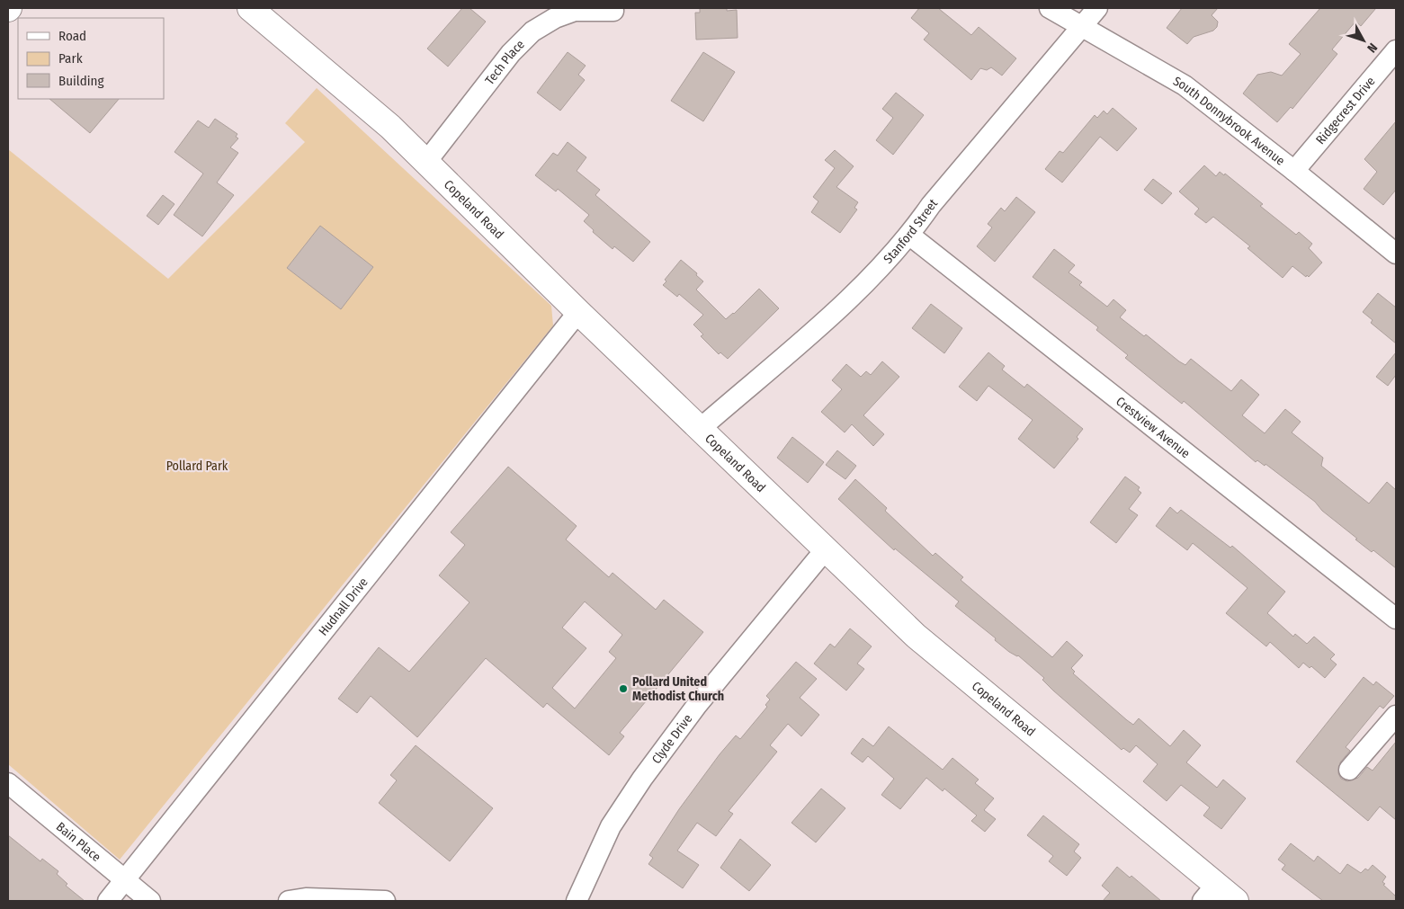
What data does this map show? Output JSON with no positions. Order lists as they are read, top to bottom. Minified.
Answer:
{"streets":{"street":["Tech Place","Ridgecrest Drive","South Donnybrook Avenue","Copeland Road","Stanford Street","Crestview Avenue","Hudnall Drive","Clyde Drive","Bain Place"]},"crossings":[["Tech Place","Copeland Road"],["Ridgecrest Drive","South Donnybrook Avenue"],["South Donnybrook Avenue","Stanford Street"],["Copeland Road","Stanford Street"],["Copeland Road","Hudnall Drive"],["Copeland Road","Clyde Drive"],["Stanford Street","Crestview Avenue"],["Hudnall Drive","Bain Place"]],"parks":["Pollard Park"],"places":["Pollard United Methodist Church"],"legend":["Road","Park","Building"],"north":"bottom right"}
